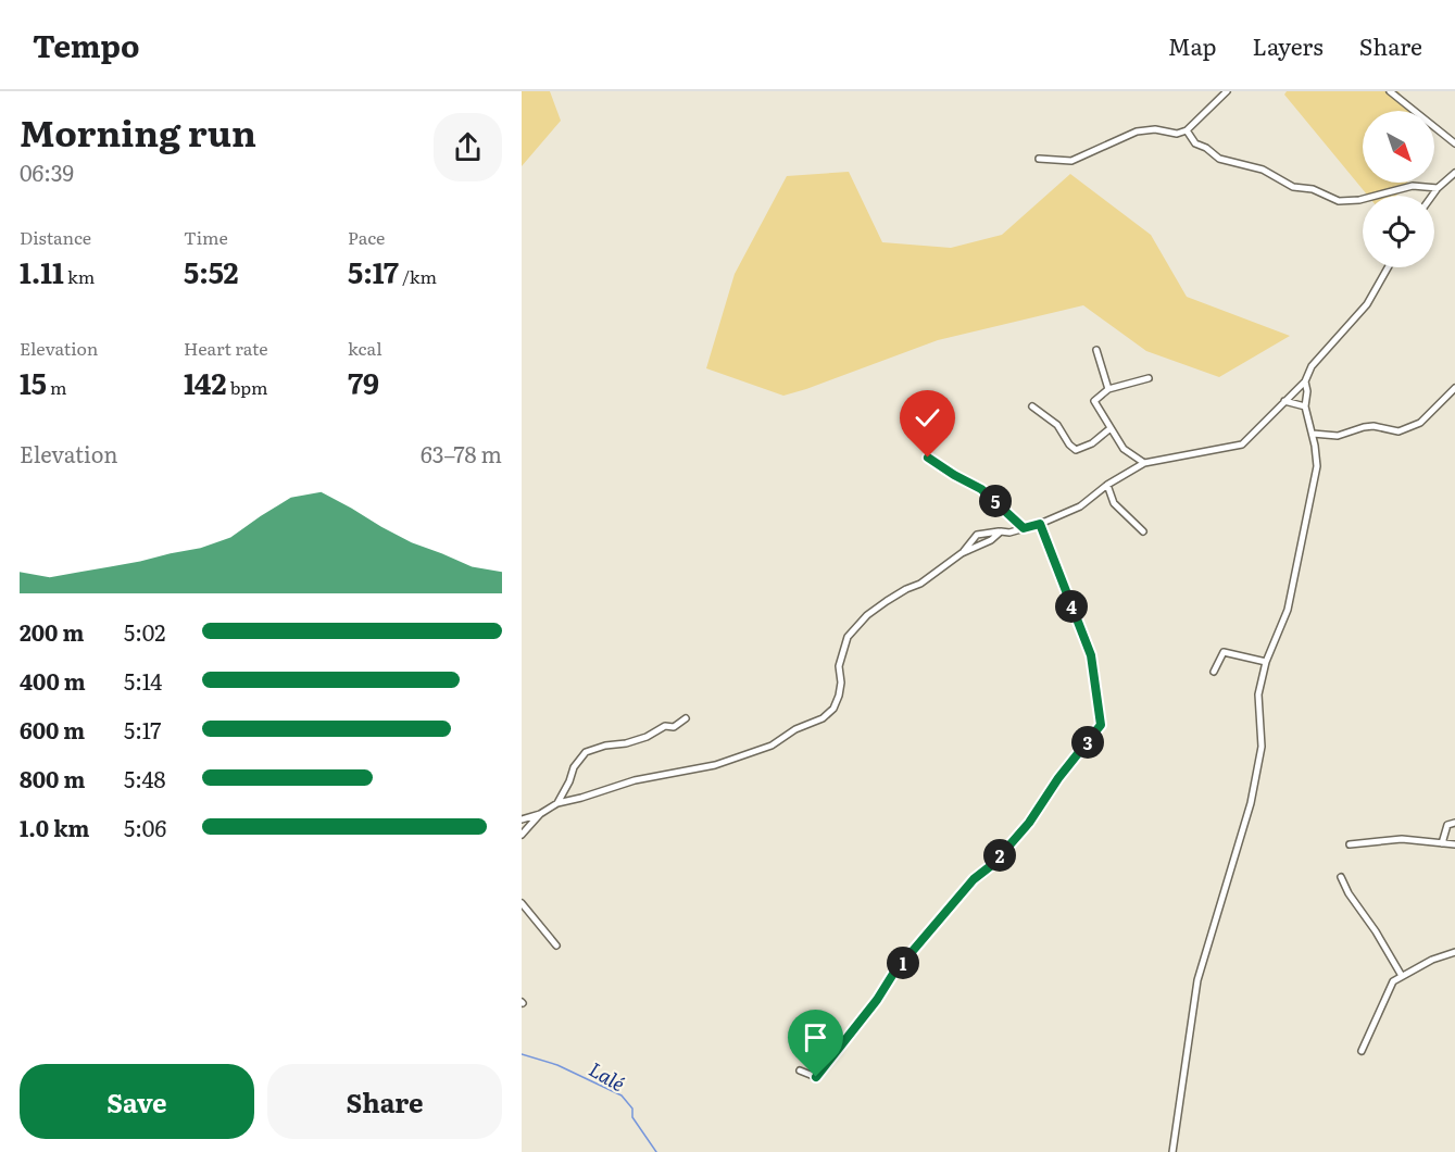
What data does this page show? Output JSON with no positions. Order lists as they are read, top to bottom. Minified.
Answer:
{"water":["Lalé"],"north":"bottom right","page":{"header":"Tempo","nav":["Map","Layers","Share"],"heading":["Morning run","06:39"],"stats":[["Distance","1.11 km"],["Time","5:52"],["Pace","5:17 /km"],["Elevation","15 m"],["Heart rate","142 bpm"],["kcal","79"]],"chart":["Elevation","63–78 m"],"pins":["5","4","3","2","1"],"list":[{"name":"200 m","note":"5:02"},{"name":"400 m","note":"5:14"},{"name":"600 m","note":"5:17"},{"name":"800 m","note":"5:48"},{"name":"1.0 km","note":"5:06"}],"buttons":["Save","Share"]}}
